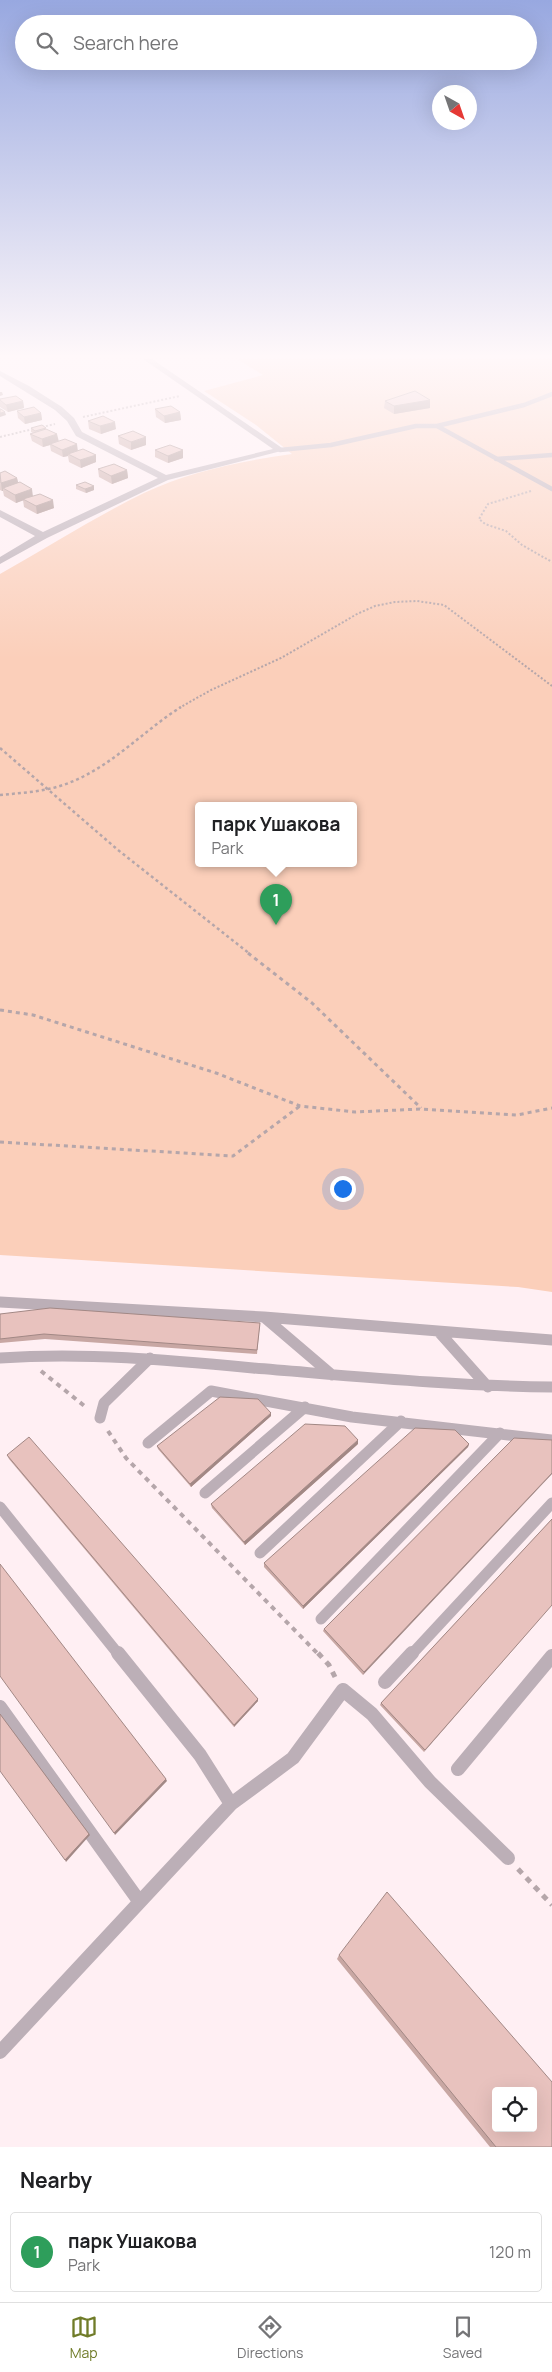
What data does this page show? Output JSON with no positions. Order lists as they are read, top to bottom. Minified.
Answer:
{"north":"bottom right","page":{"search":"Search here","popup":["парк Ушакова","Park"],"pins":"1","heading":"Nearby","list":[{"mark":"1","name":"парк Ушакова","note":"Park","value":"120 m"}],"nav":["Map","Directions","Saved"]}}
